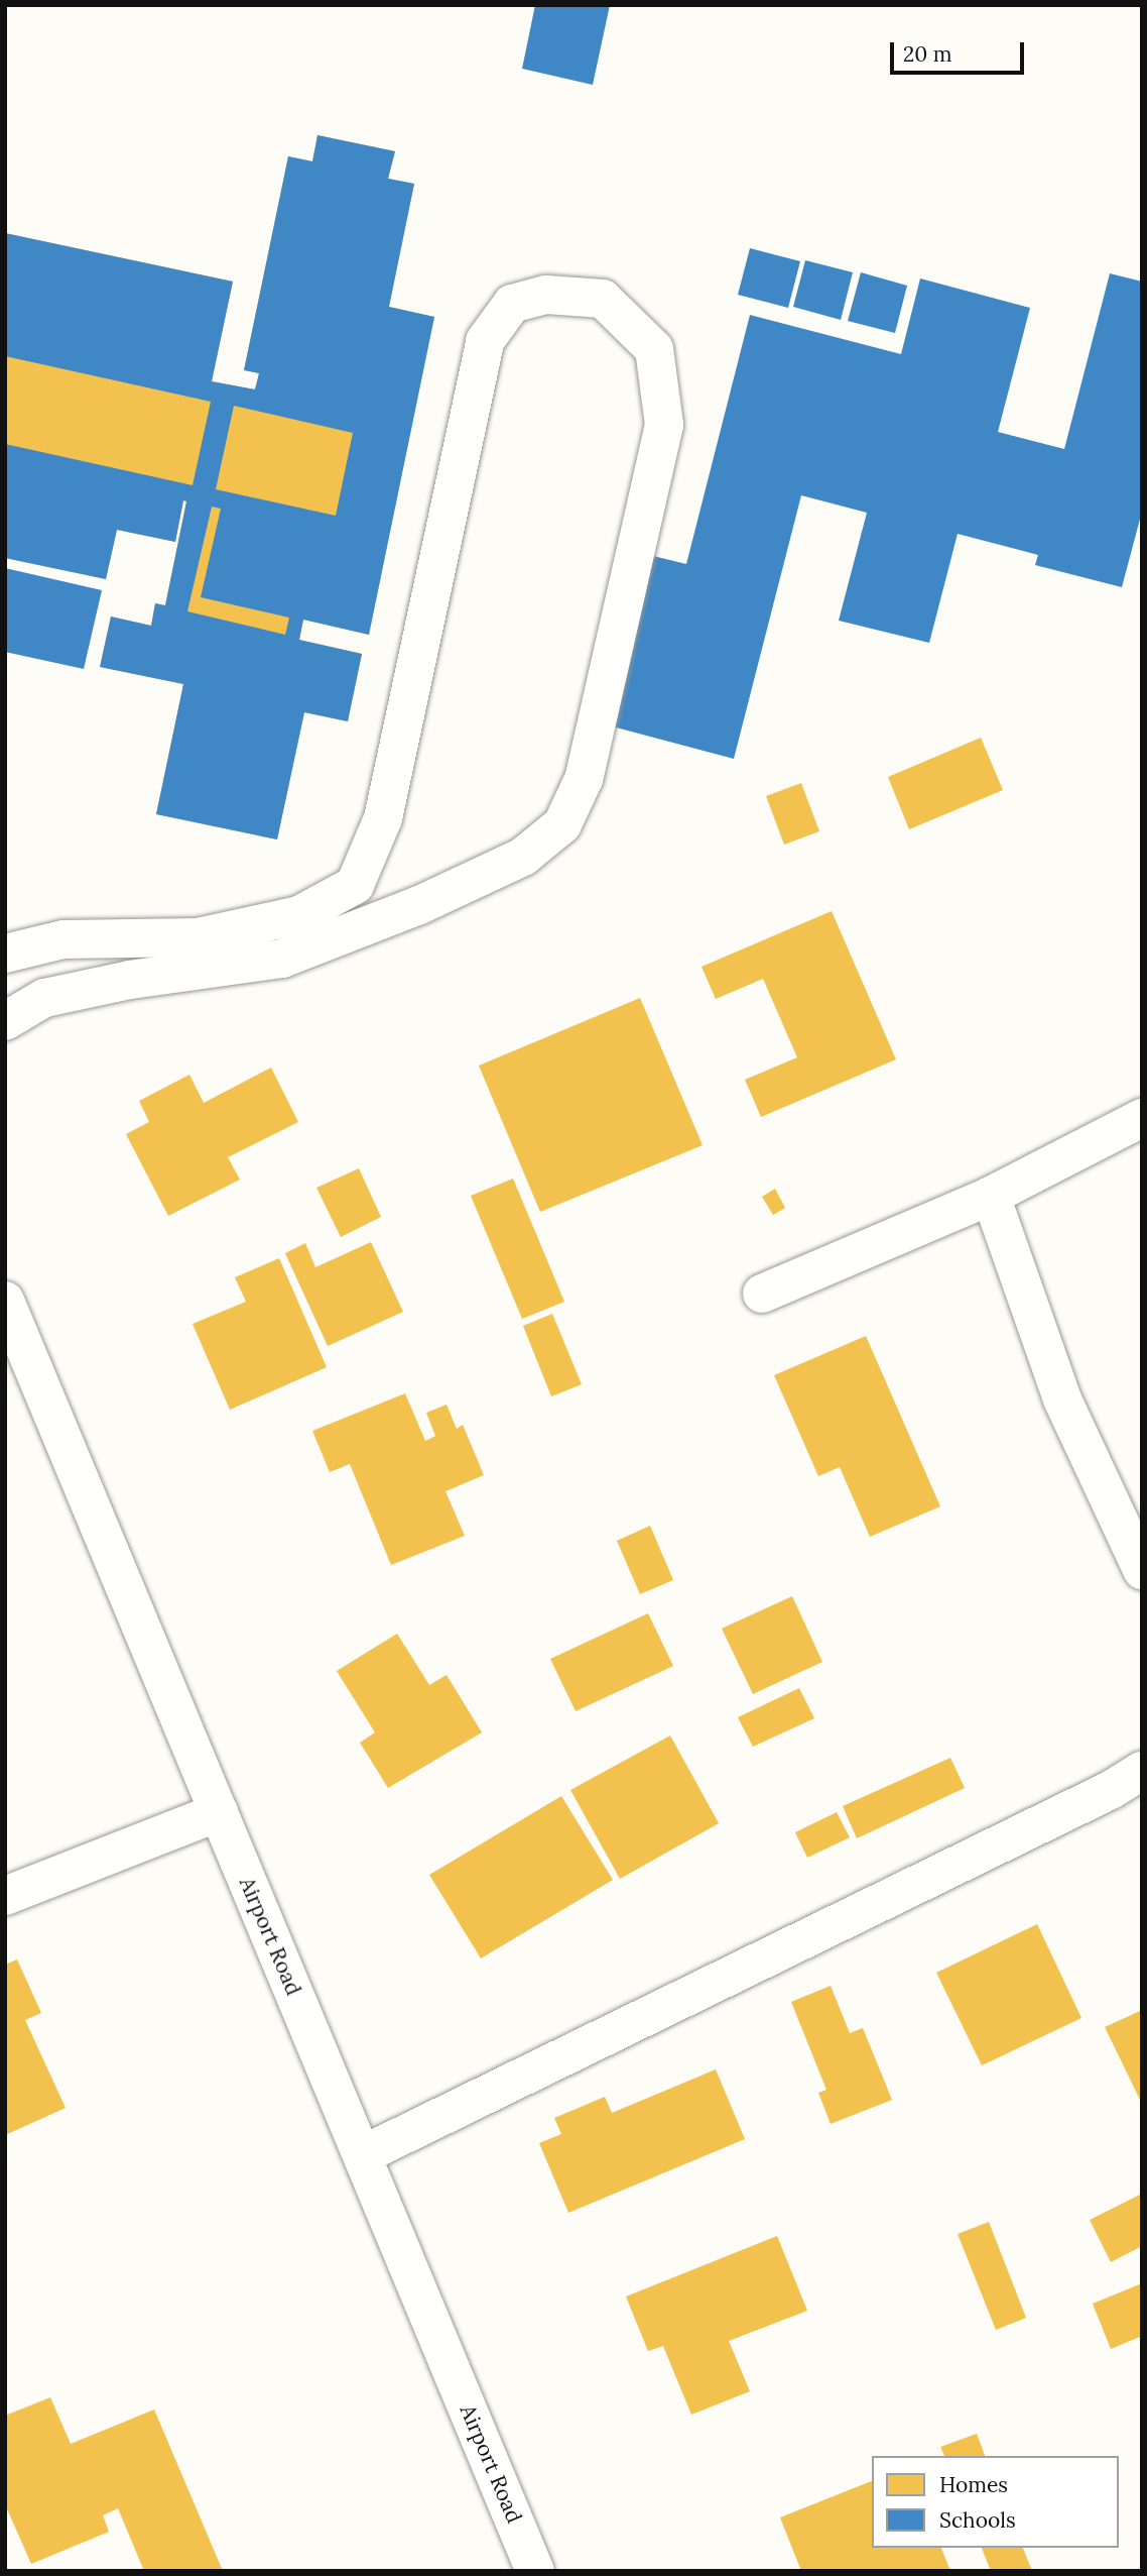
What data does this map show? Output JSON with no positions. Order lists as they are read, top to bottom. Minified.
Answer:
{"streets":{"street":["Airport Road"]},"legend":["Homes","Schools"],"scale_bar":"20 m"}
